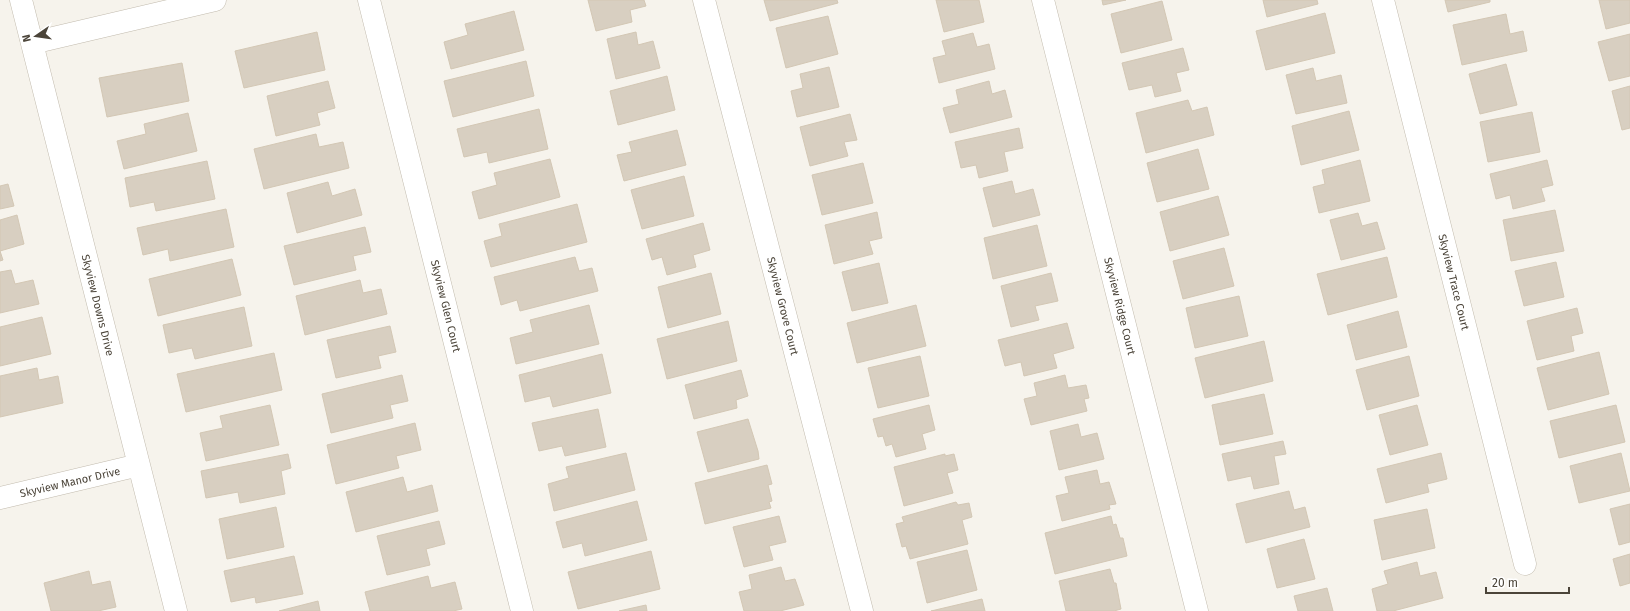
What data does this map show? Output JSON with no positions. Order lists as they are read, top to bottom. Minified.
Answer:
{"streets":{"street":["Skyview Trace Court","Skyview Downs Drive","Skyview Glen Court","Skyview Grove Court","Skyview Ridge Court","Skyview Manor Drive"]},"crossings":[["Skyview Downs Drive","Skyview Manor Drive"]],"scale_bar":"20 m","north":"left"}
